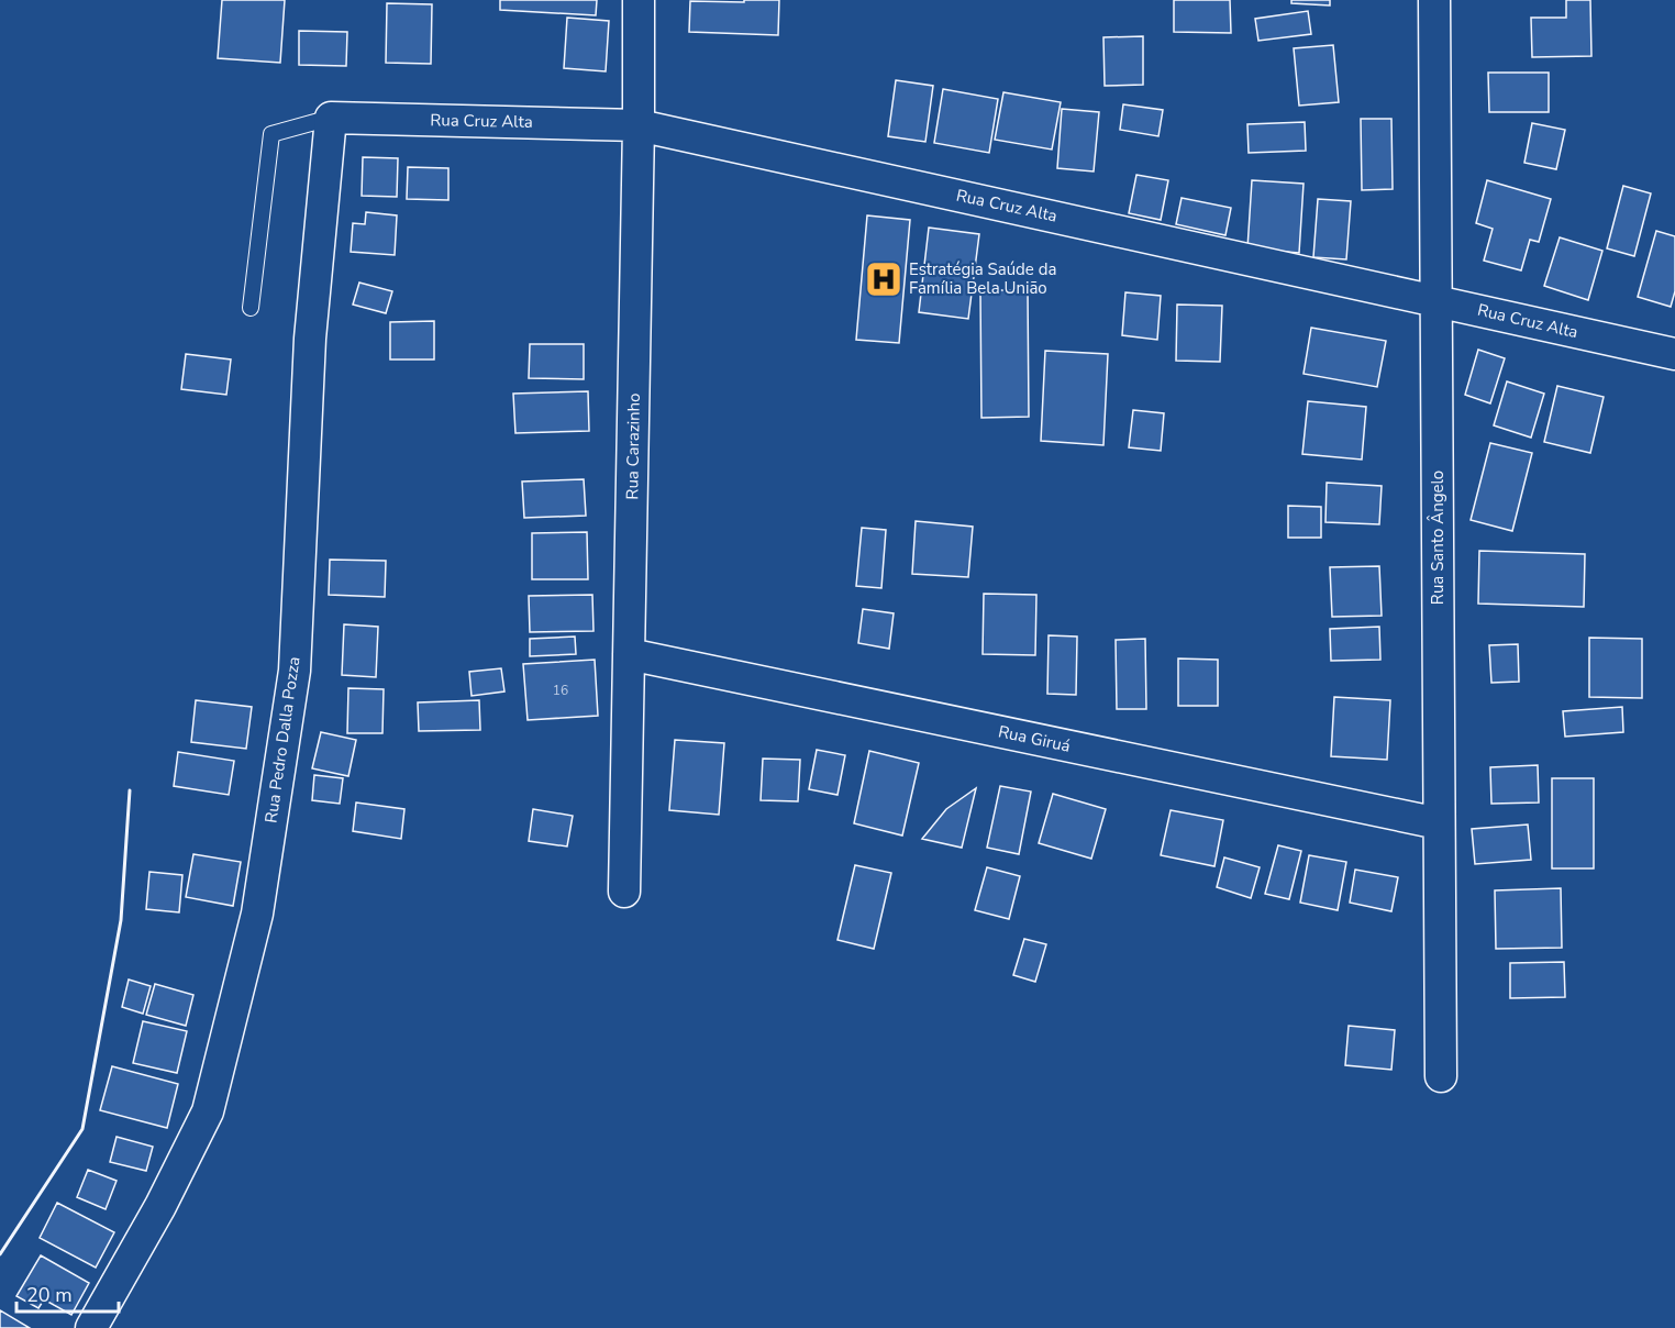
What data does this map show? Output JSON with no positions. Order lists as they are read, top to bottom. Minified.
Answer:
{"streets":{"street":["Rua Cruz Alta","Rua Carazinho","Rua Santo Ângelo","Rua Giruá","Rua Pedro Dalla Pozza"]},"crossings":[["Rua Cruz Alta","Rua Carazinho"],["Rua Cruz Alta","Rua Santo Ângelo"],["Rua Cruz Alta","Rua Pedro Dalla Pozza"],["Rua Carazinho","Rua Giruá"],["Rua Santo Ângelo","Rua Giruá"]],"places":{"hospital":["Estratégia Saúde da Família Bela União"]},"house_numbers":["16"],"scale_bar":"20 m"}
